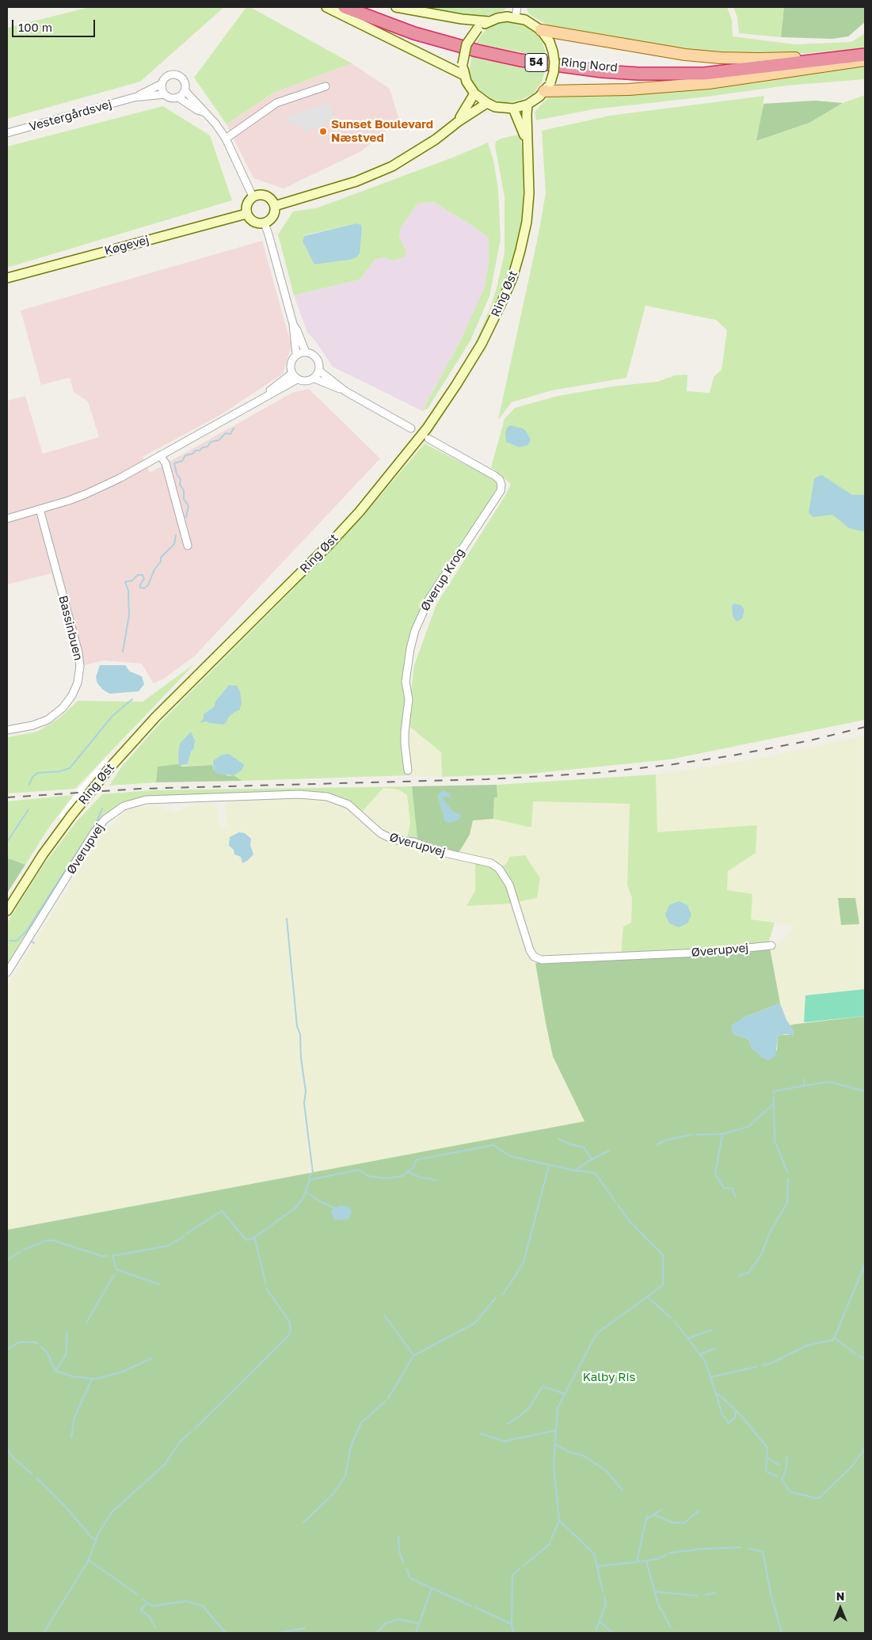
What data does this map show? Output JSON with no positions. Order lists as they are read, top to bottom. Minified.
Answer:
{"streets":{"highway":["54","Ring Nord"],"main road":["Køgevej","Ring Øst"],"street":["Vestergårdsvej","Øverup Krog","Bassinbuen","Øverupvej"]},"crossings":[["54","Ring Nord"]],"parks":["Kalby Ris"],"places":["Sunset Boulevard Næstved"],"scale_bar":"100 m","north":"top"}
